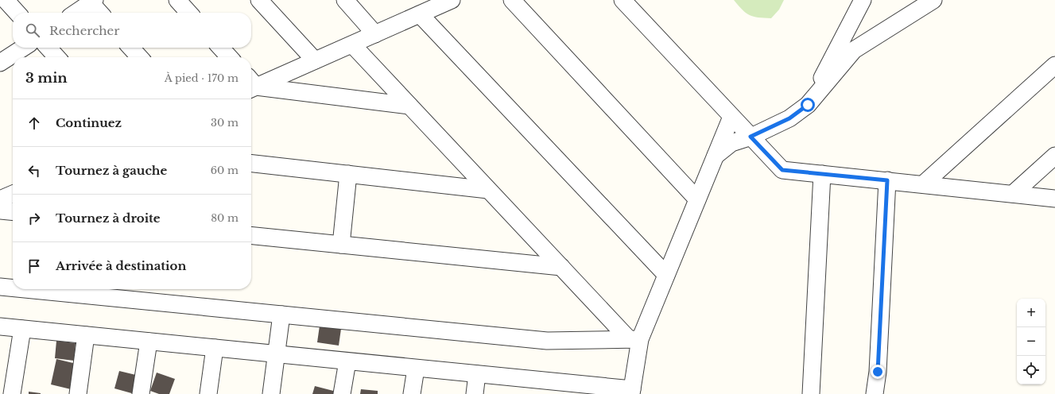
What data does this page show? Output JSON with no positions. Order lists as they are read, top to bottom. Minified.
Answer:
{"page":{"search":"Rechercher","heading":["3 min","À pied · 170 m"],"list":[["Continuez","30 m"],["Tournez à gauche","60 m"],["Tournez à droite","80 m"],"Arrivée à destination"],"map_buttons":["+","−"]}}
